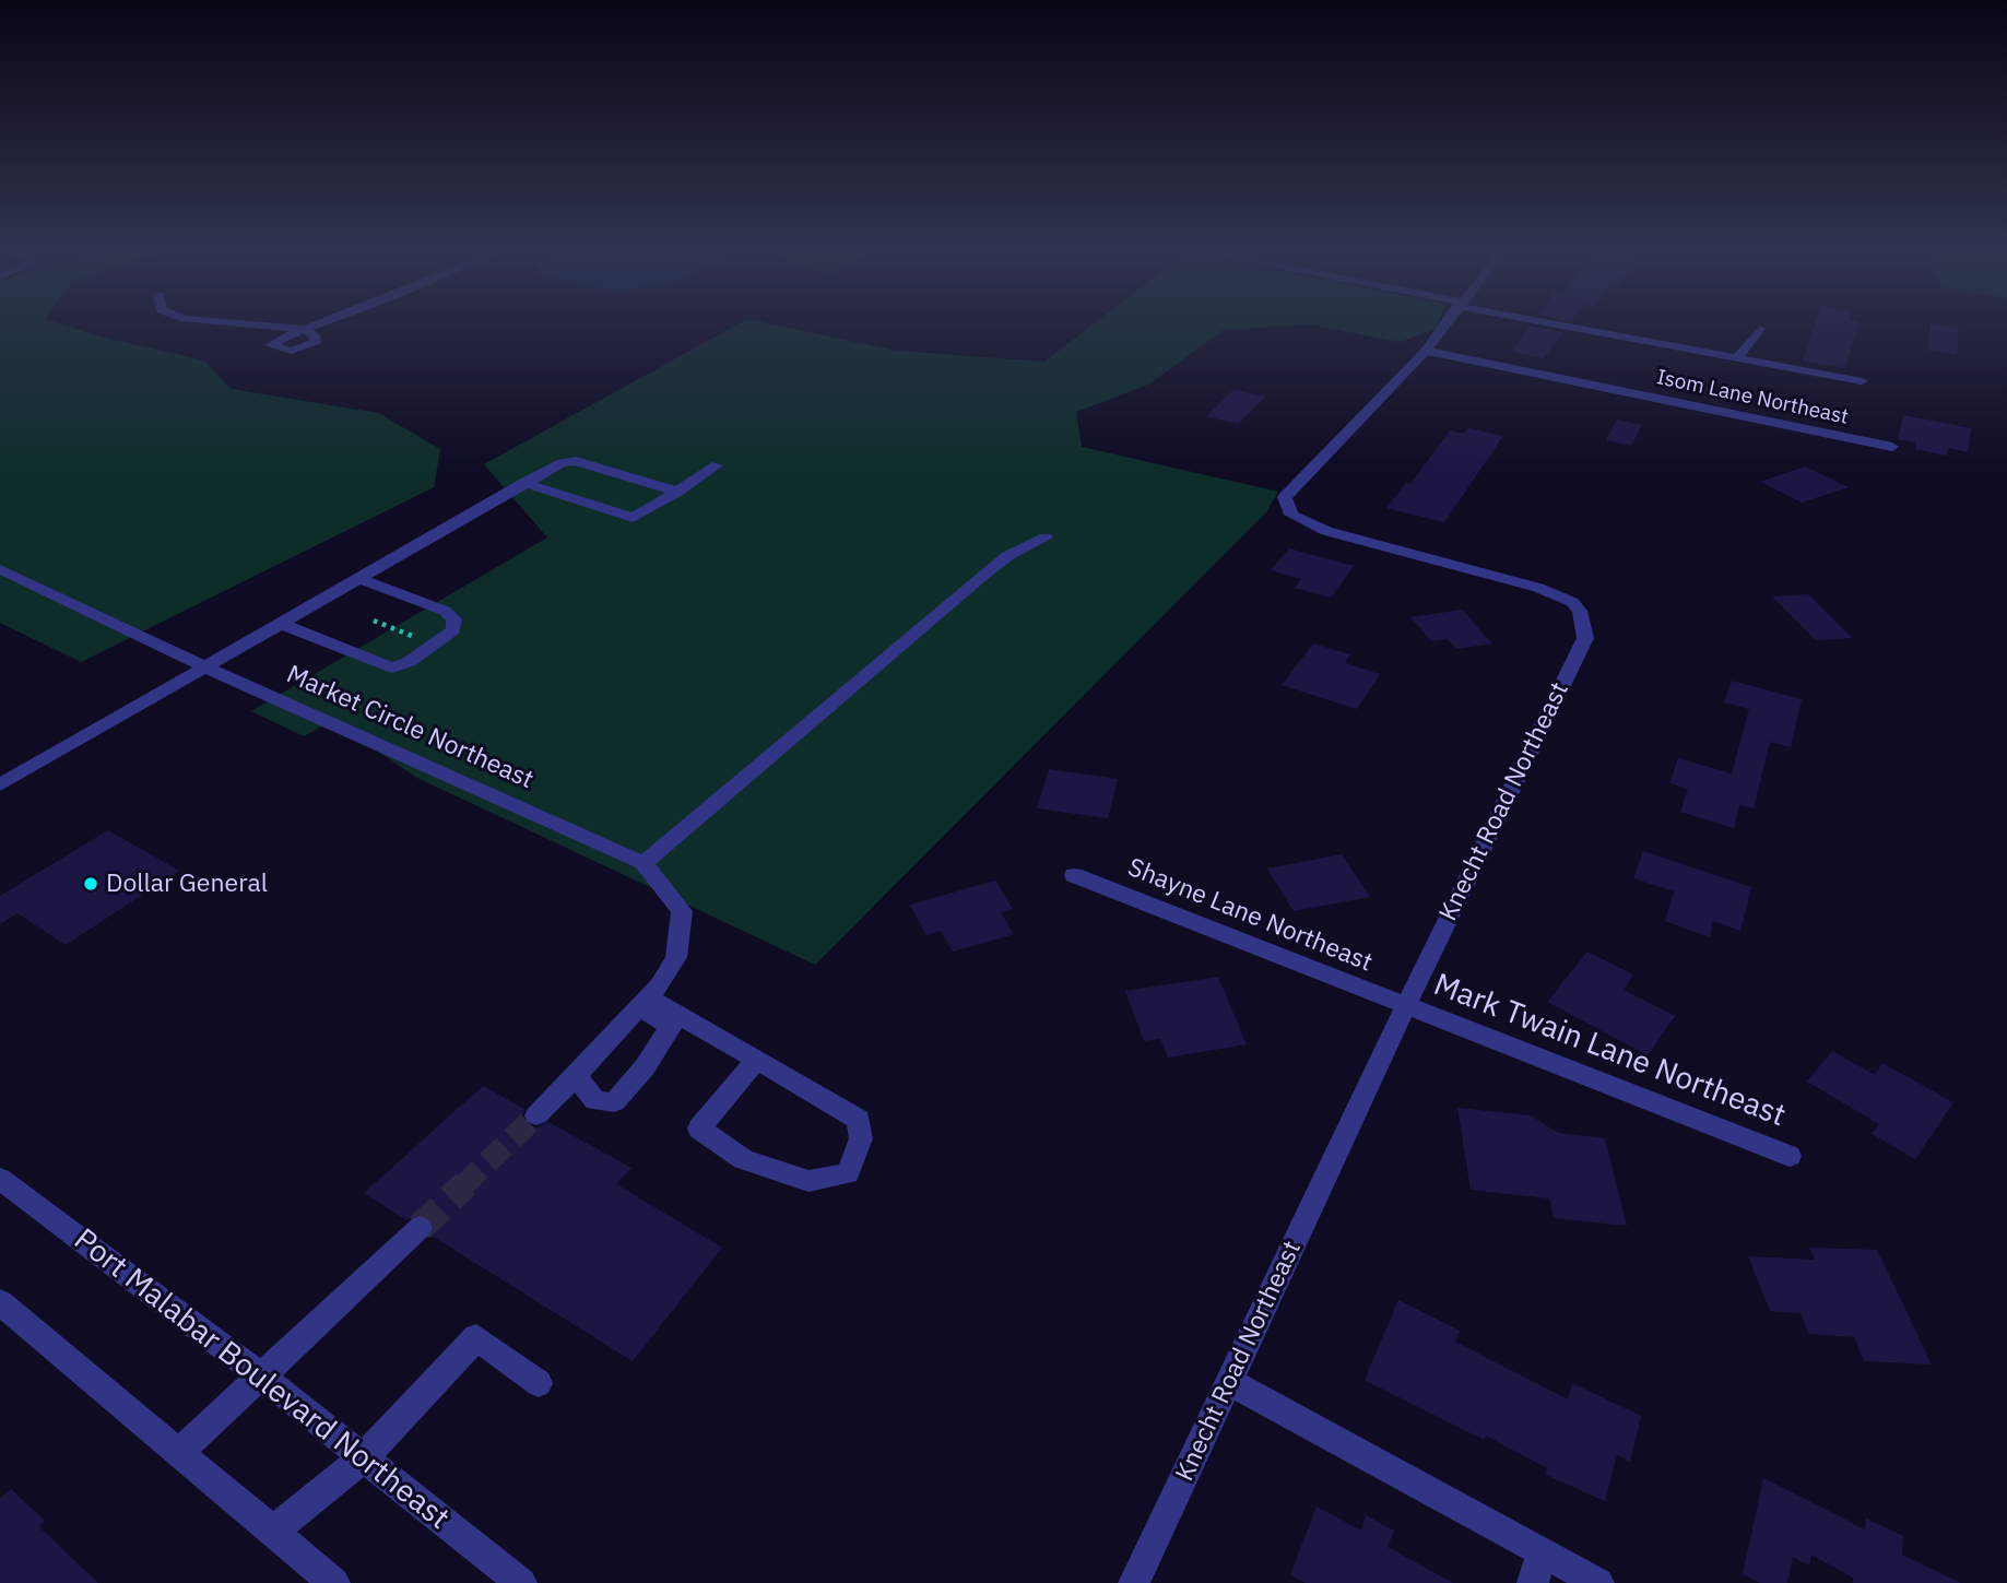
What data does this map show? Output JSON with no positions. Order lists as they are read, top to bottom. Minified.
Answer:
{"streets":{"street":["Isom Lane Northeast","Market Circle Northeast","Knecht Road Northeast","Shayne Lane Northeast","Mark Twain Lane Northeast","Port Malabar Boulevard Northeast"]},"crossings":[["Isom Lane Northeast","Knecht Road Northeast"],["Knecht Road Northeast","Shayne Lane Northeast"],["Knecht Road Northeast","Mark Twain Lane Northeast"],["Shayne Lane Northeast","Mark Twain Lane Northeast"]],"places":["Dollar General"]}
